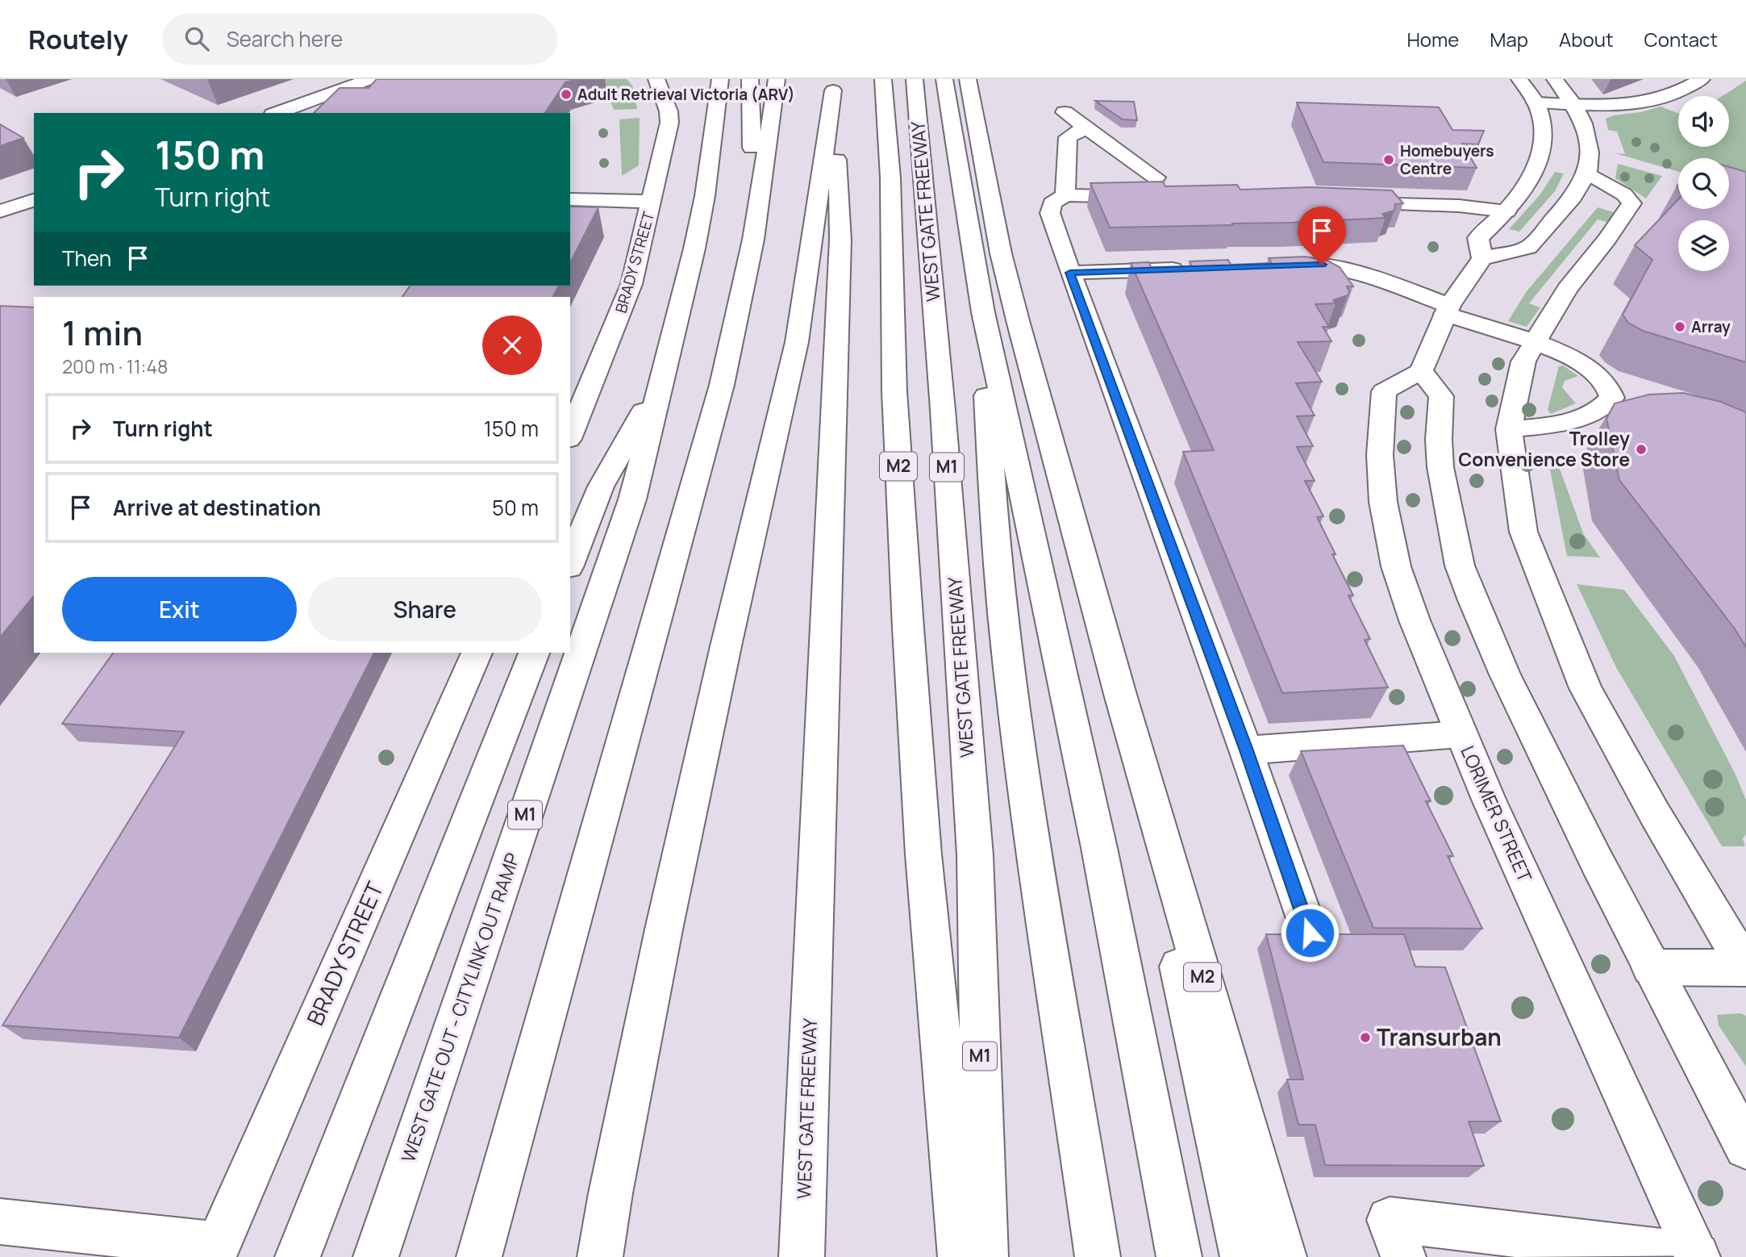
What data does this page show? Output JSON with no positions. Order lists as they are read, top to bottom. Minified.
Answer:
{"streets":{"main road":["WEST GATE FREEWAY","BRADY STREET","M2","M1","LORIMER STREET","WEST GATE OUT - CITYLINK OUT RAMP"]},"crossings":[["M1","WEST GATE OUT - CITYLINK OUT RAMP"]],"places":["Adult Retrieval Victoria (ARV)","Homebuyers Centre","Array","Trolley Convenience Store","Transurban"],"page":{"header":"Routely","search":"Search here","nav":["Home","Map","About","Contact"],"turn":["150 m","Turn right"],"then":"Then","heading":["1 min","200 m · 11:48"],"list":[{"name":"Turn right","value":"150 m"},{"name":"Arrive at destination","value":"50 m"}],"buttons":["Exit","Share"]}}
